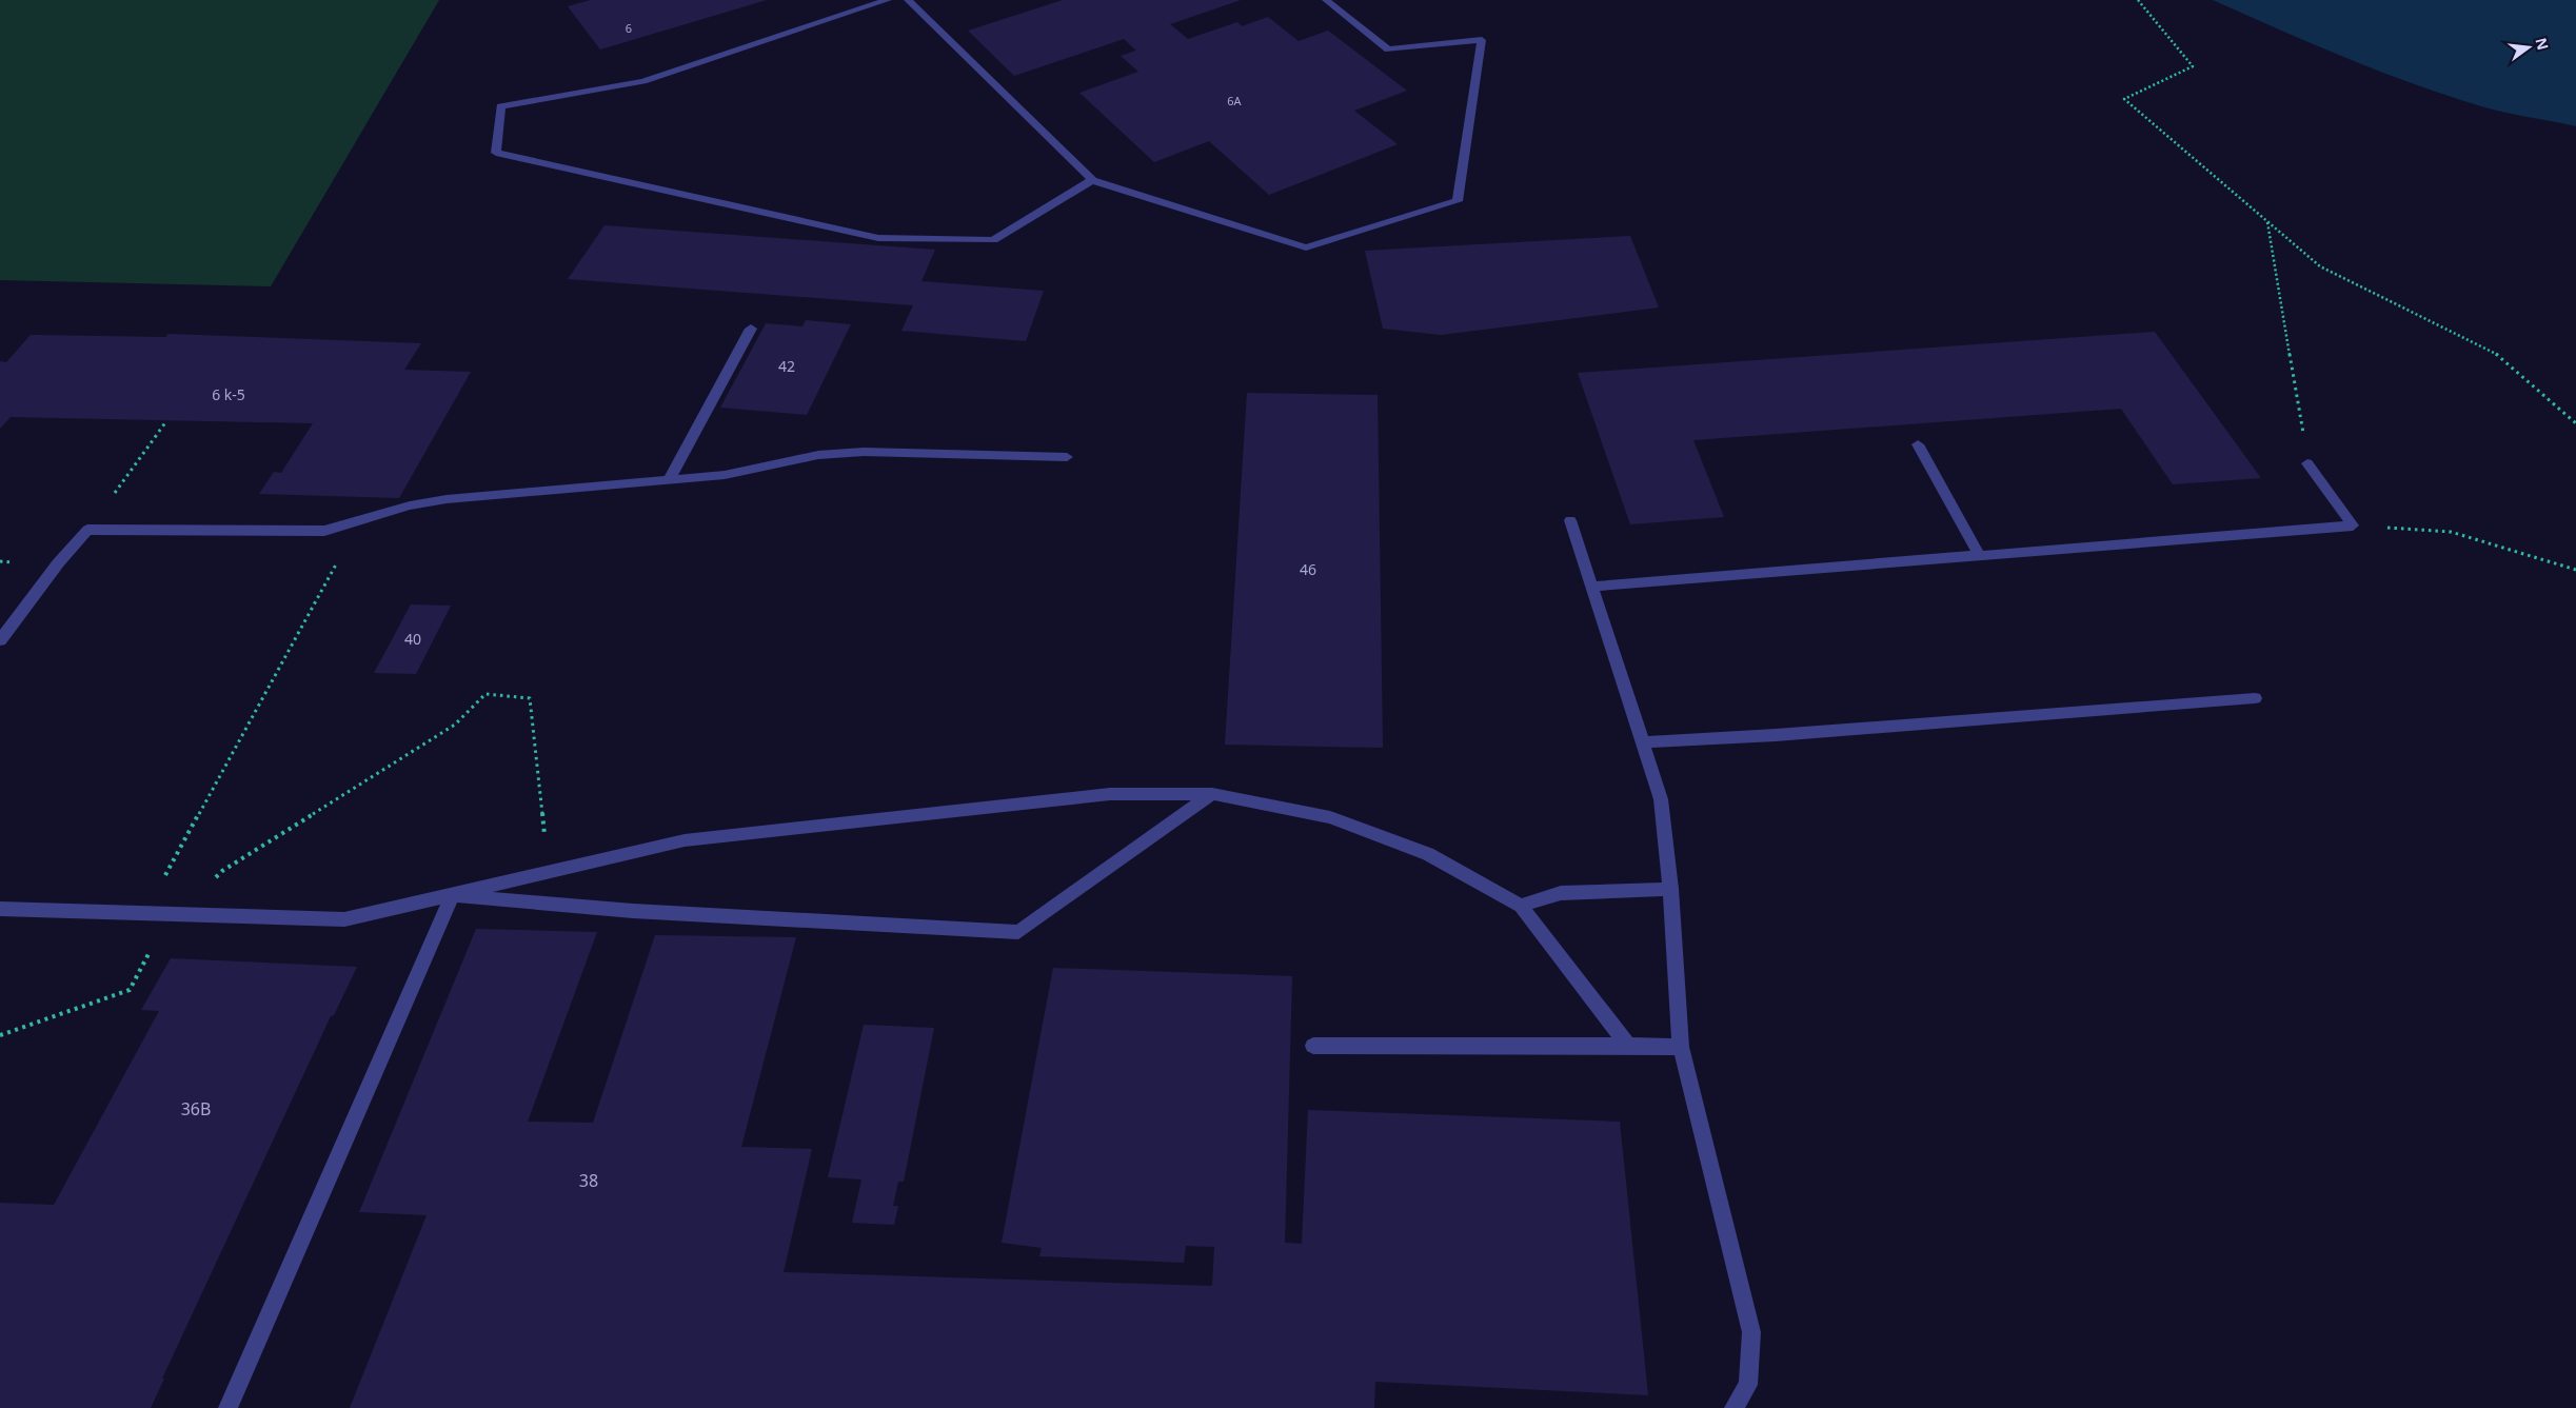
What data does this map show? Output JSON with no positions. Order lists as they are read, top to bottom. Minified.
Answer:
{"house_numbers":["6","6A","42","6 k-5","46","40","36B","38"],"north":"right"}
